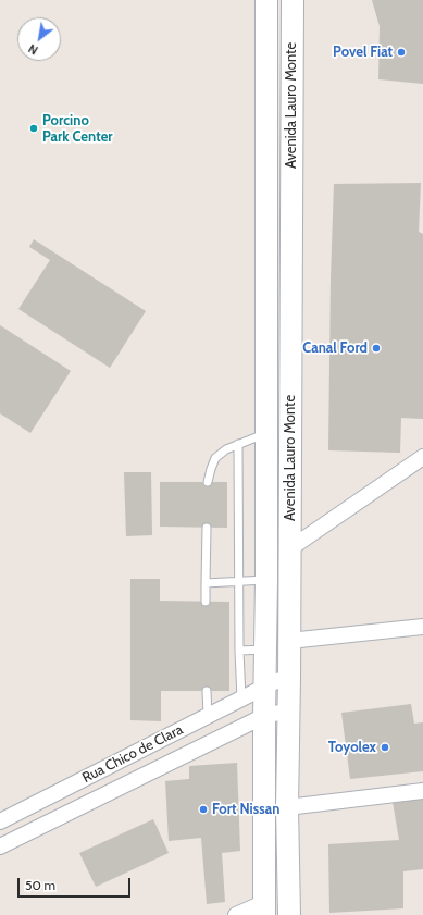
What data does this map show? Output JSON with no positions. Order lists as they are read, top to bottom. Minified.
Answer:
{"streets":{"street":["Avenida Lauro Monte","Rua Chico de Clara"]},"crossings":[["Avenida Lauro Monte","Rua Chico de Clara"]],"places":["Povel Fiat","Porcino Park Center","Canal Ford","Toyolex","Fort Nissan"],"scale_bar":"50 m","north":"bottom left"}
